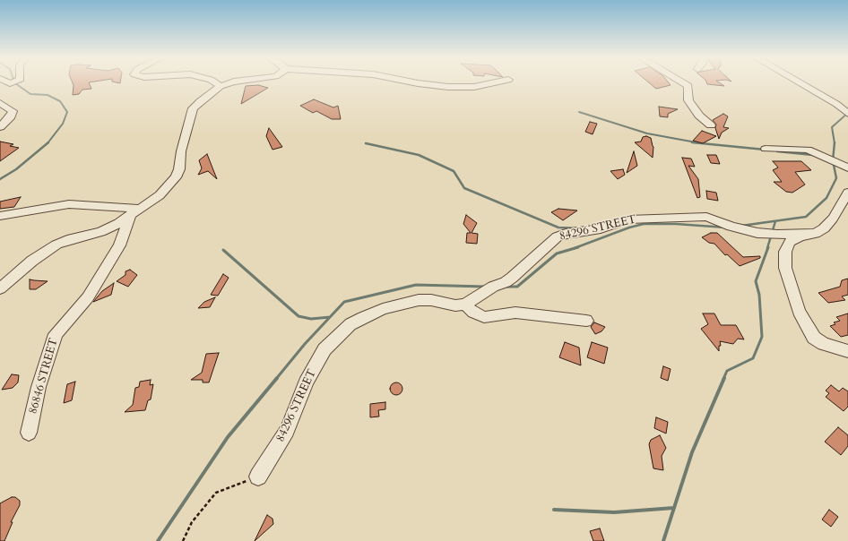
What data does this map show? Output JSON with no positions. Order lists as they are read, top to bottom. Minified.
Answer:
{"streets":{"street":["84296 STREET","86846 STREET"]}}
